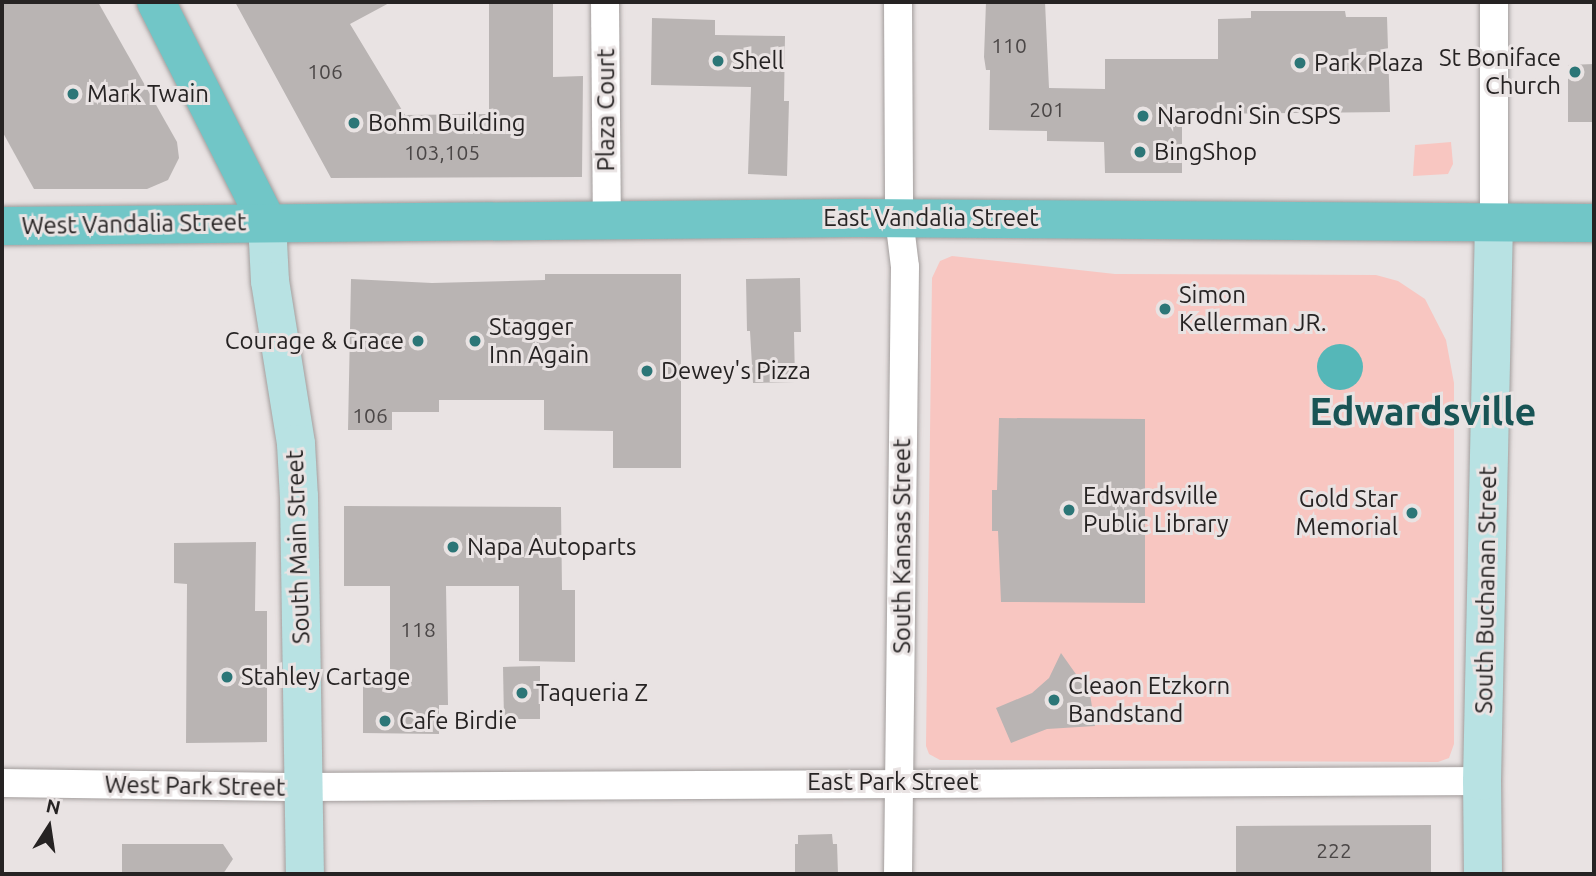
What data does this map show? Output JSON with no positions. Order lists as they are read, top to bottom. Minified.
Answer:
{"streets":{"main road":["East Vandalia Street","West Vandalia Street","South Main Street","South Buchanan Street"],"street":["Plaza Court","South Kansas Street","East Park Street","West Park Street"]},"crossings":[["Plaza Court","East Vandalia Street"],["East Vandalia Street","West Vandalia Street"],["East Vandalia Street","South Kansas Street"],["East Vandalia Street","South Main Street"],["East Vandalia Street","South Buchanan Street"],["West Vandalia Street","South Main Street"],["South Kansas Street","East Park Street"],["South Main Street","East Park Street"],["South Main Street","West Park Street"],["South Buchanan Street","East Park Street"],["East Park Street","West Park Street"]],"districts":["Edwardsville"],"places":["Shell","Park Plaza","St Boniface Church","Mark Twain","Narodni Sin CSPS","Bohm Building","BingShop","Simon Kellerman JR.","Courage & Grace","Stagger Inn Again","Dewey's Pizza","Edwardsville Public Library","Gold Star Memorial","Napa Autoparts","Stahley Cartage","Taqueria Z","Cleaon Etzkorn Bandstand","Cafe Birdie"],"house_numbers":["110","106","201","103,105","106","118","222"],"north":"top"}
